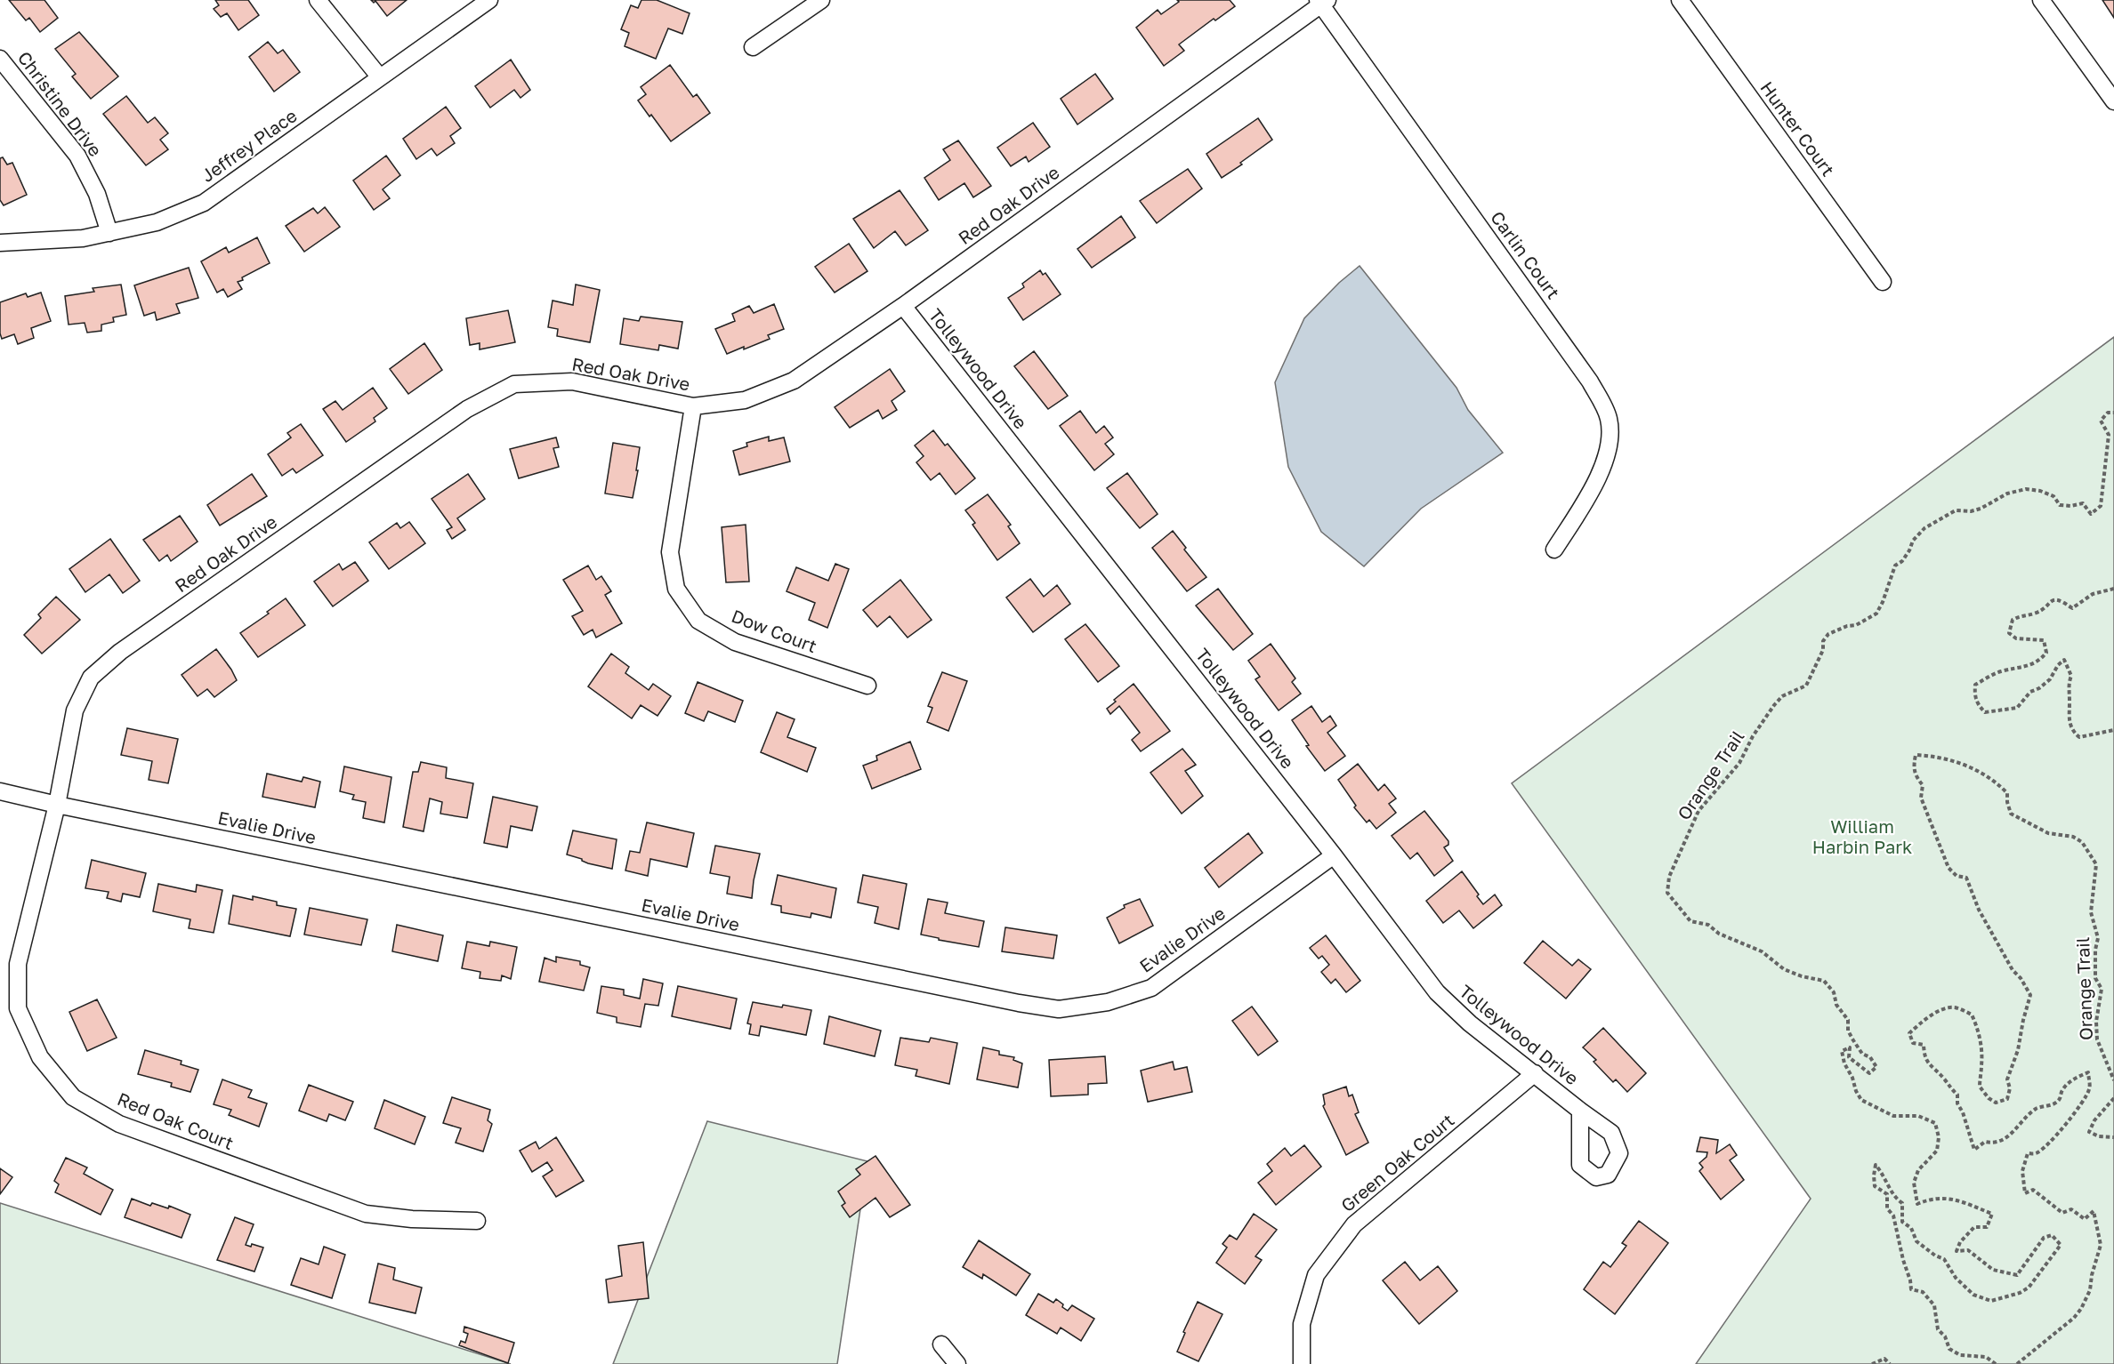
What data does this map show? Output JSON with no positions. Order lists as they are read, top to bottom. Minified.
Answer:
{"streets":{"street":["Christine Drive","Hunter Court","Jeffrey Place","Red Oak Drive","Carlin Court","Tolleywood Drive","Dow Court","Evalie Drive","Red Oak Court","Green Oak Court"],"path":["Orange Trail"]},"crossings":[["Christine Drive","Jeffrey Place"],["Red Oak Drive","Carlin Court"],["Red Oak Drive","Tolleywood Drive"],["Red Oak Drive","Dow Court"],["Red Oak Drive","Evalie Drive"],["Red Oak Drive","Red Oak Court"],["Tolleywood Drive","Evalie Drive"],["Tolleywood Drive","Green Oak Court"],["Evalie Drive","Red Oak Court"]],"parks":["William Harbin Park"]}
